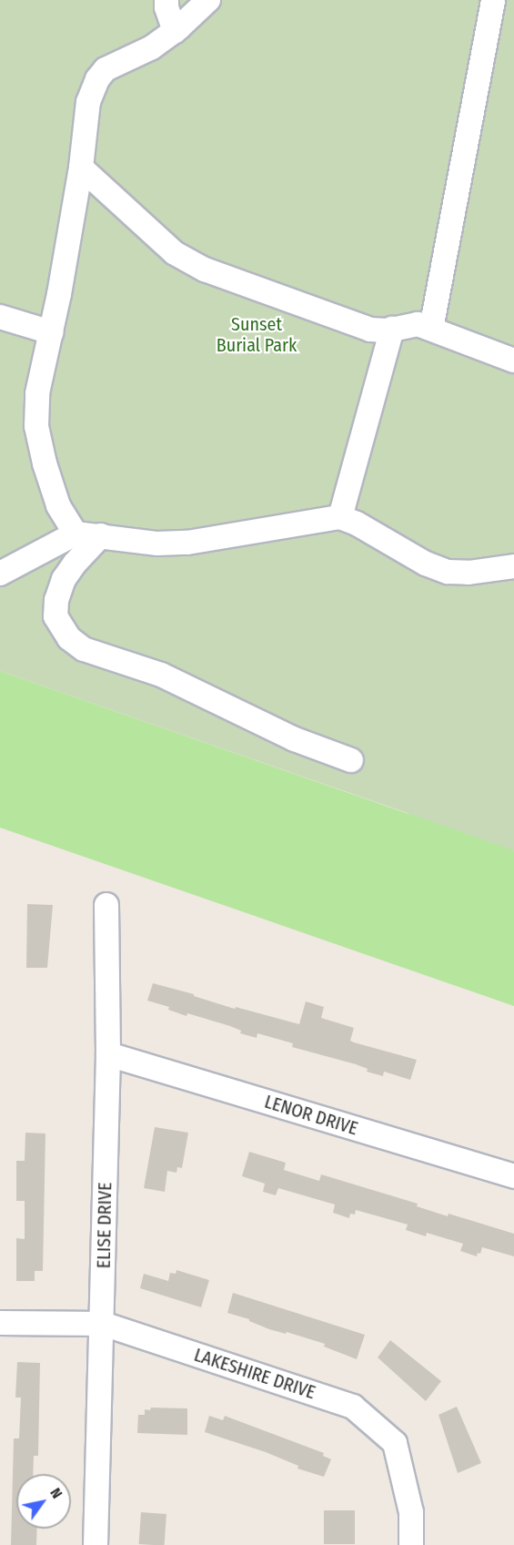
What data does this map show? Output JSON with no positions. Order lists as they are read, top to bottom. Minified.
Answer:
{"streets":{"street":["LENOR DRIVE","ELISE DRIVE","LAKESHIRE DRIVE"]},"crossings":[["LENOR DRIVE","ELISE DRIVE"],["ELISE DRIVE","LAKESHIRE DRIVE"]],"parks":["Sunset Burial Park"],"north":"top right"}
